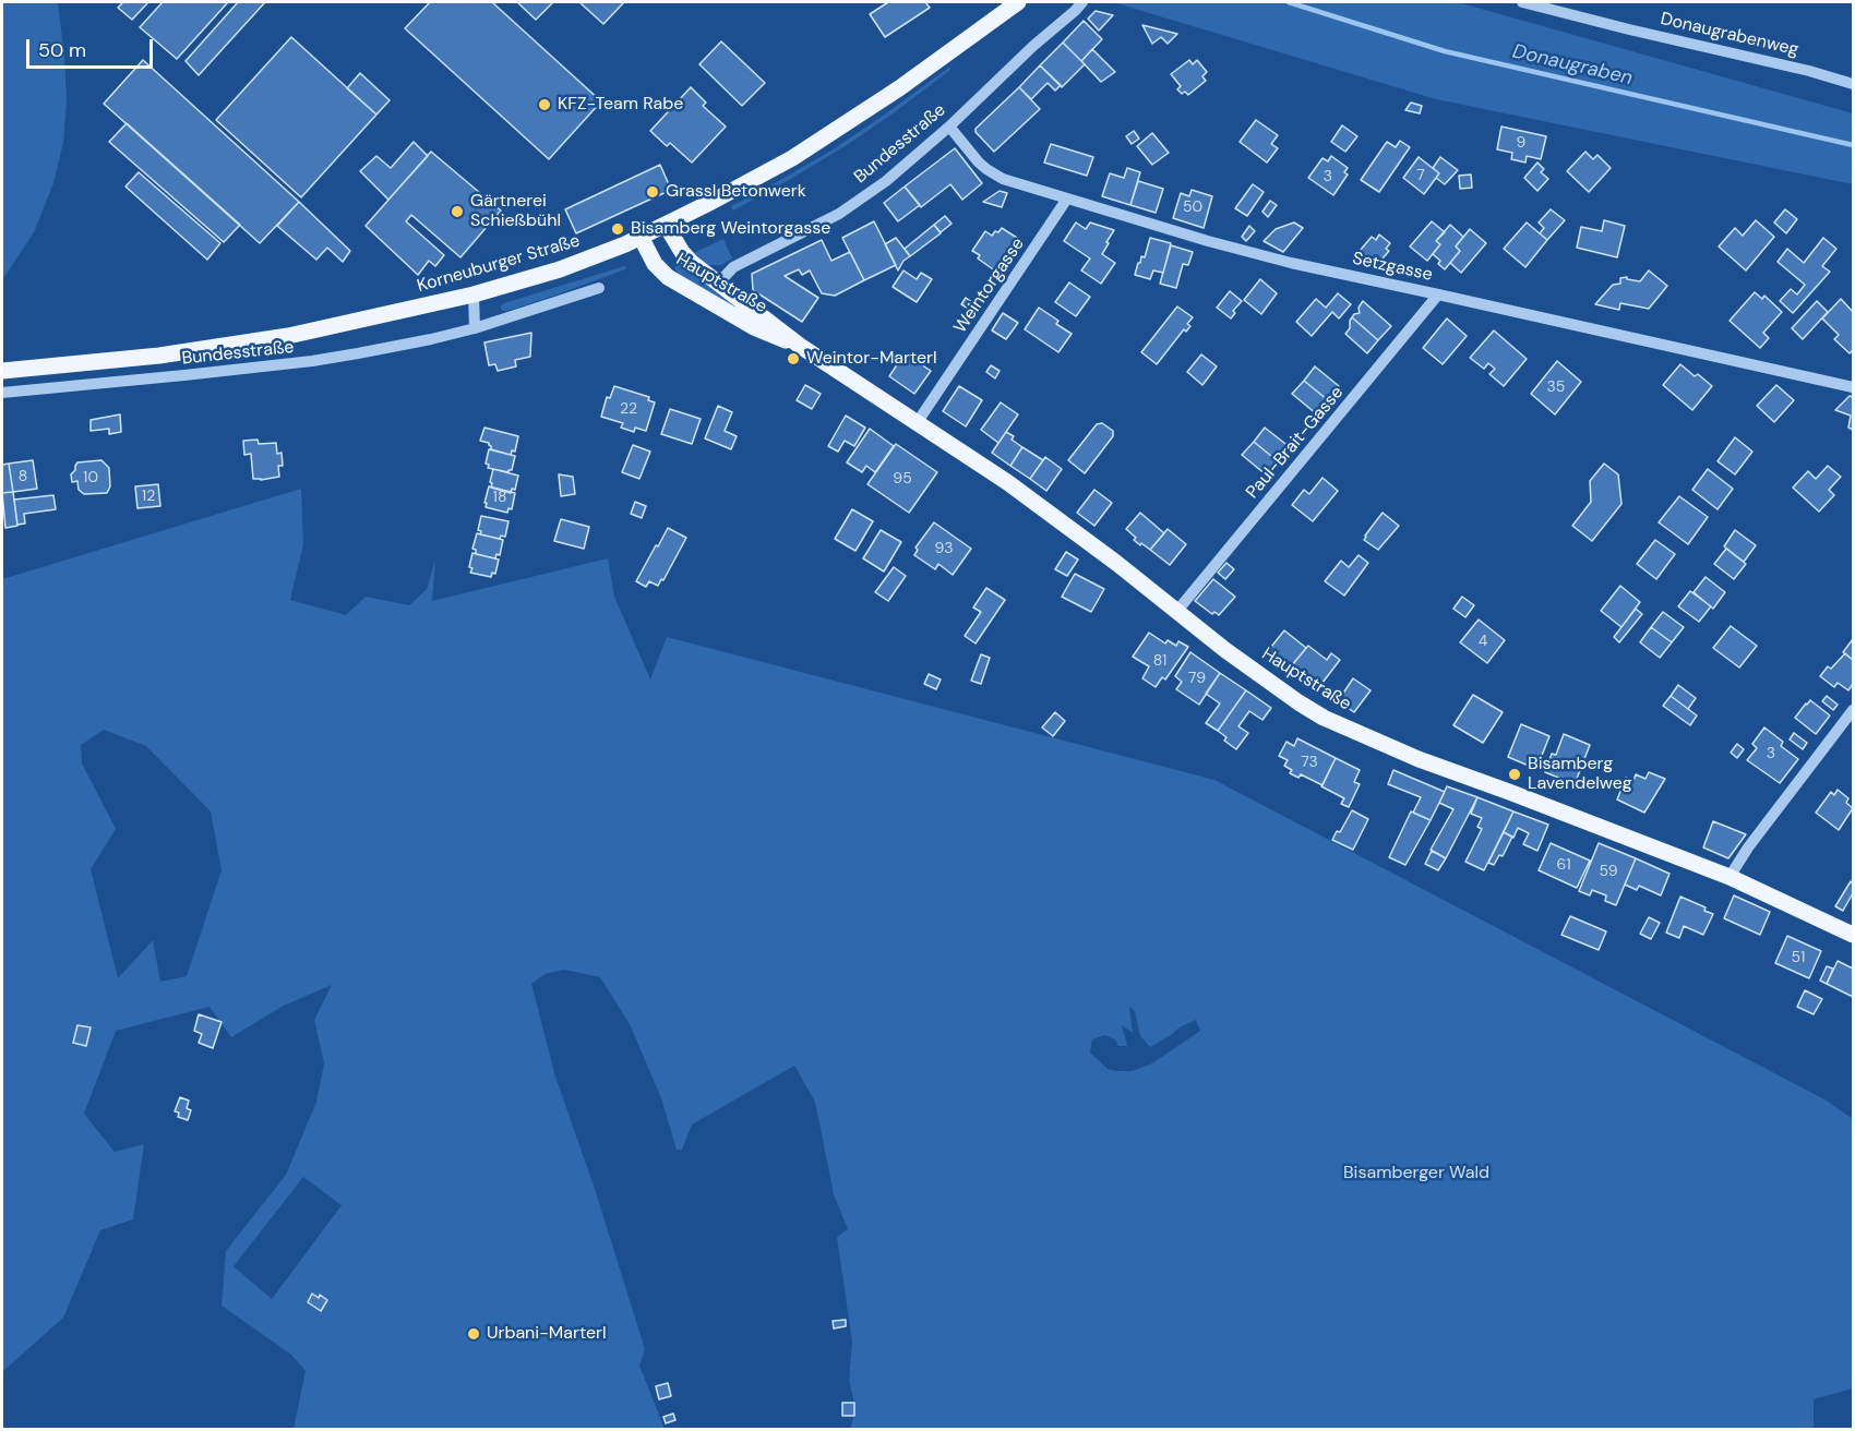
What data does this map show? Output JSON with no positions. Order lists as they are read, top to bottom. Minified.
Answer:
{"streets":{"main road":["Korneuburger Straße","Hauptstraße"],"street":["Donaugrabenweg","Bundesstraße","Setzgasse","Weintorgasse","Paul-Brait-Gasse"]},"crossings":[["Bundesstraße","Setzgasse"],["Bundesstraße","Hauptstraße"],["Korneuburger Straße","Hauptstraße"],["Setzgasse","Weintorgasse"],["Setzgasse","Paul-Brait-Gasse"],["Hauptstraße","Weintorgasse"],["Hauptstraße","Paul-Brait-Gasse"]],"water":["Donaugraben"],"parks":["Bisamberger Wald"],"places":["KFZ-Team Rabe","Grassl Betonwerk","Gärtnerei Schießbühl","Bisamberg Weintorgasse","Weintor-Marterl","Bisamberg Lavendelweg","Urbani-Marterl"],"house_numbers":["9","7","3","50","35","22","8","10","95","12","18","93","4","81","79","3","73","61","59","51"],"scale_bar":"50 m"}
